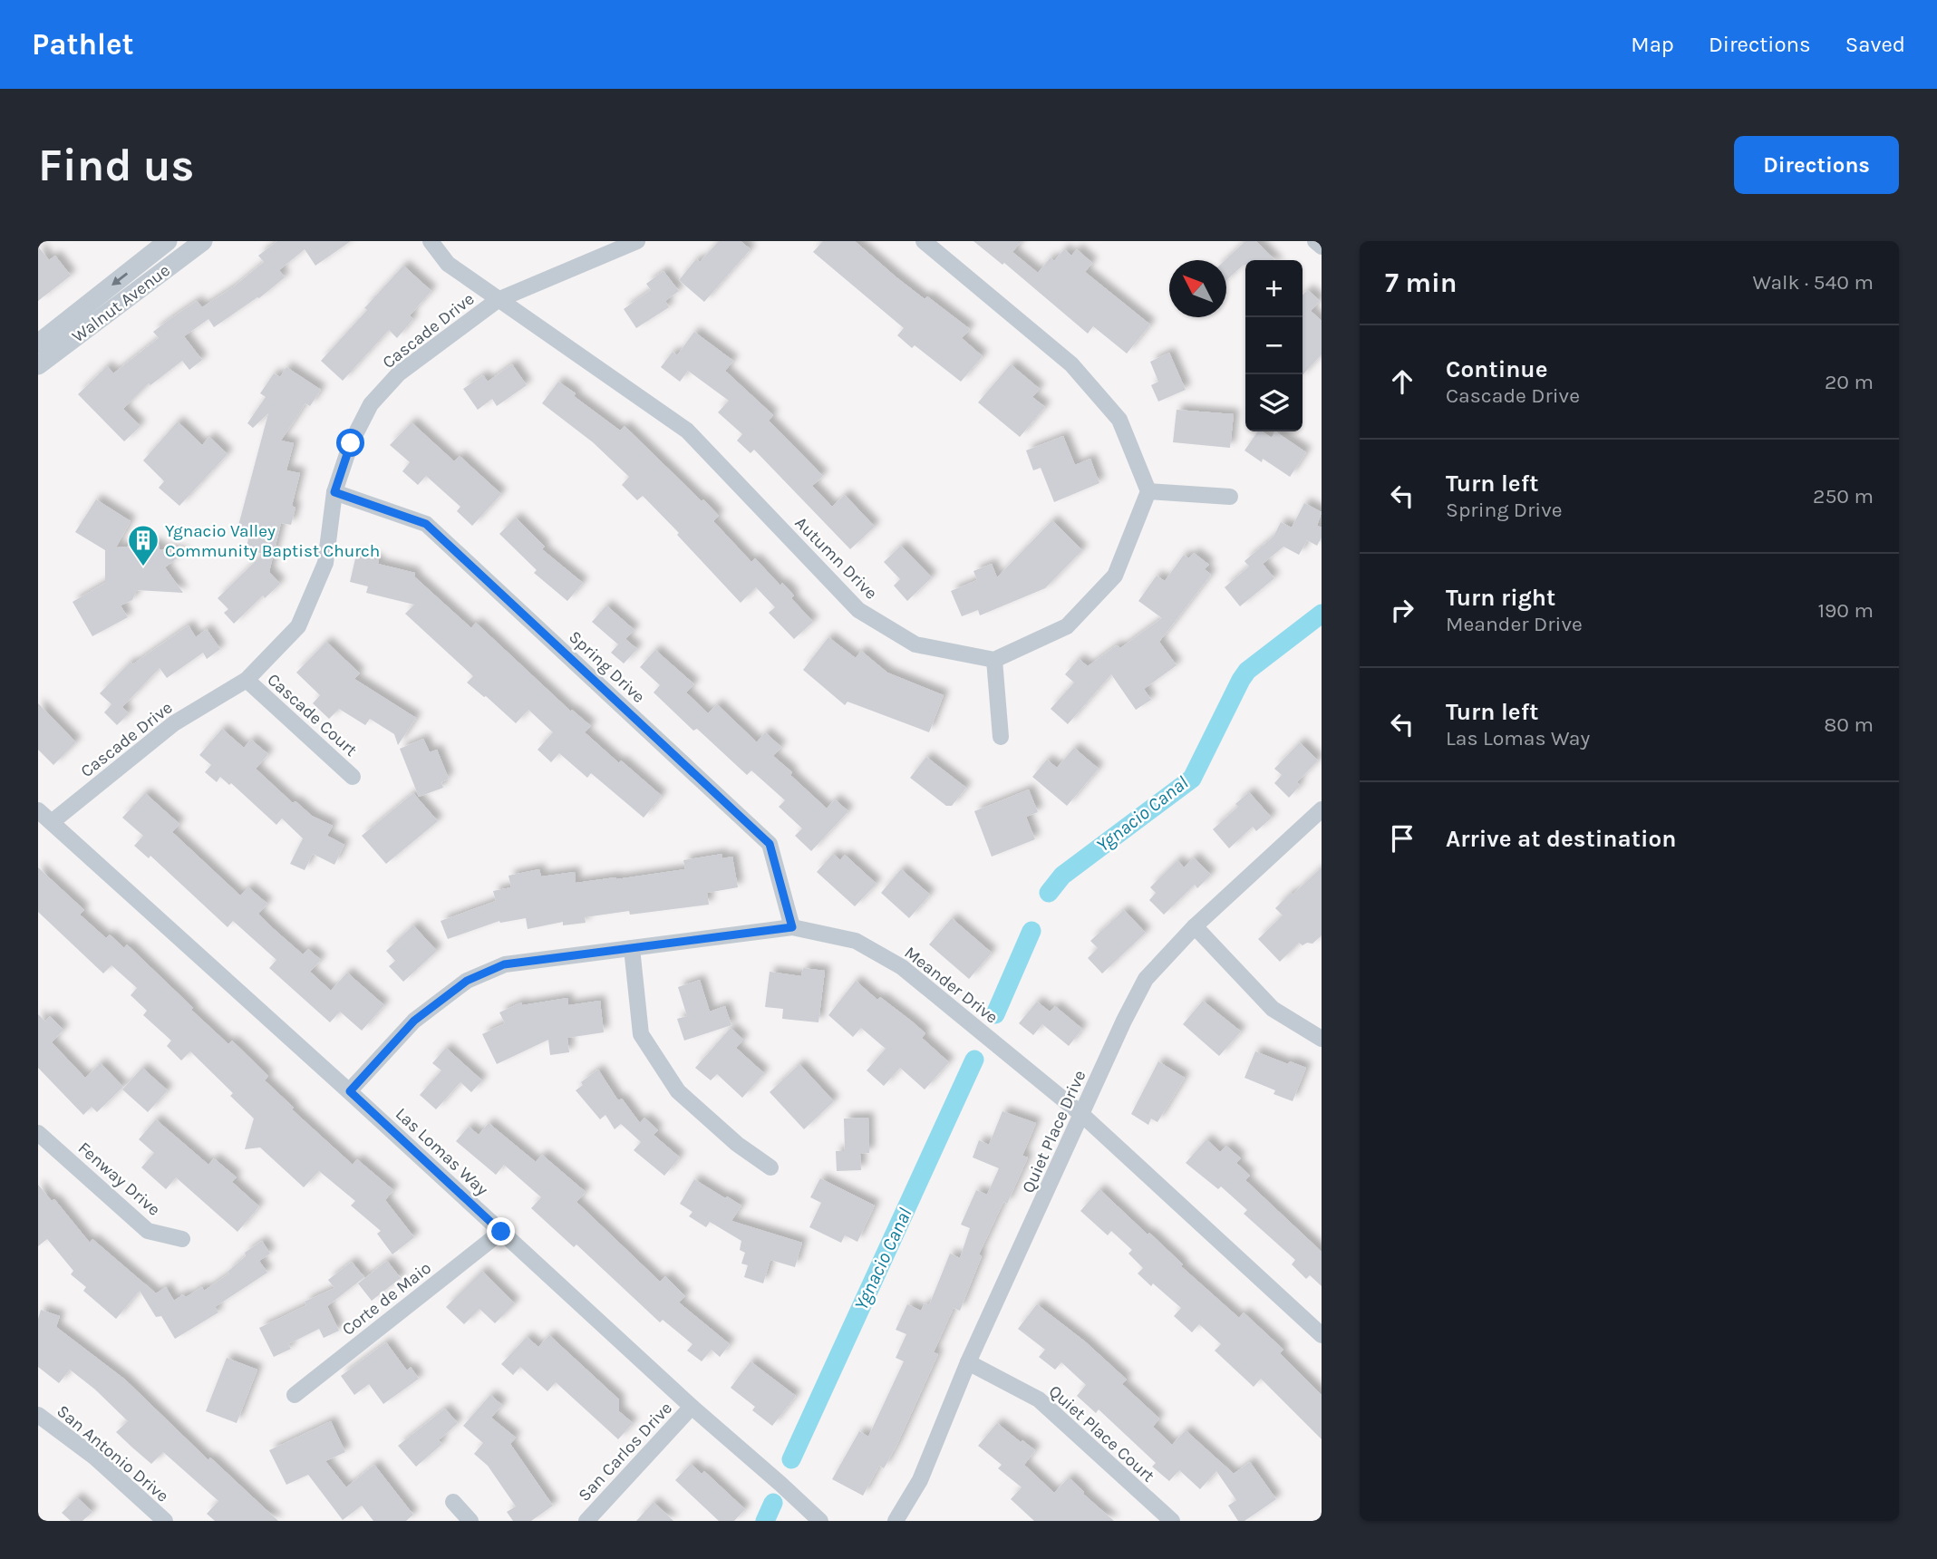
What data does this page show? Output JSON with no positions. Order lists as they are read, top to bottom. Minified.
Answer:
{"streets":{"street":["Walnut Avenue","Cascade Drive","Autumn Drive","Spring Drive","Cascade Court","Meander Drive","Quiet Place Drive","Las Lomas Way","Fenway Drive","Corte de Maio","Quiet Place Court","San Carlos Drive","San Antonio Drive"]},"crossings":[["Cascade Drive","Autumn Drive"],["Cascade Drive","Spring Drive"],["Cascade Drive","Cascade Court"],["Cascade Drive","Las Lomas Way"],["Spring Drive","Meander Drive"],["Meander Drive","Quiet Place Drive"],["Meander Drive","Las Lomas Way"],["Quiet Place Drive","Quiet Place Court"],["Las Lomas Way","Corte de Maio"],["Las Lomas Way","San Carlos Drive"]],"water":["Ygnacio Canal"],"places":{"building":["Ygnacio Valley Community Baptist Church"]},"north":"top left","page":{"header":"Pathlet","nav":["Map","Directions","Saved"],"buttons":"Directions","title":"Find us","heading":["7 min","Walk · 540 m"],"map_buttons":["+","−"],"list":[["Continue","Cascade Drive","20 m"],["Turn left","Spring Drive","250 m"],["Turn right","Meander Drive","190 m"],["Turn left","Las Lomas Way","80 m"],"Arrive at destination"]}}
